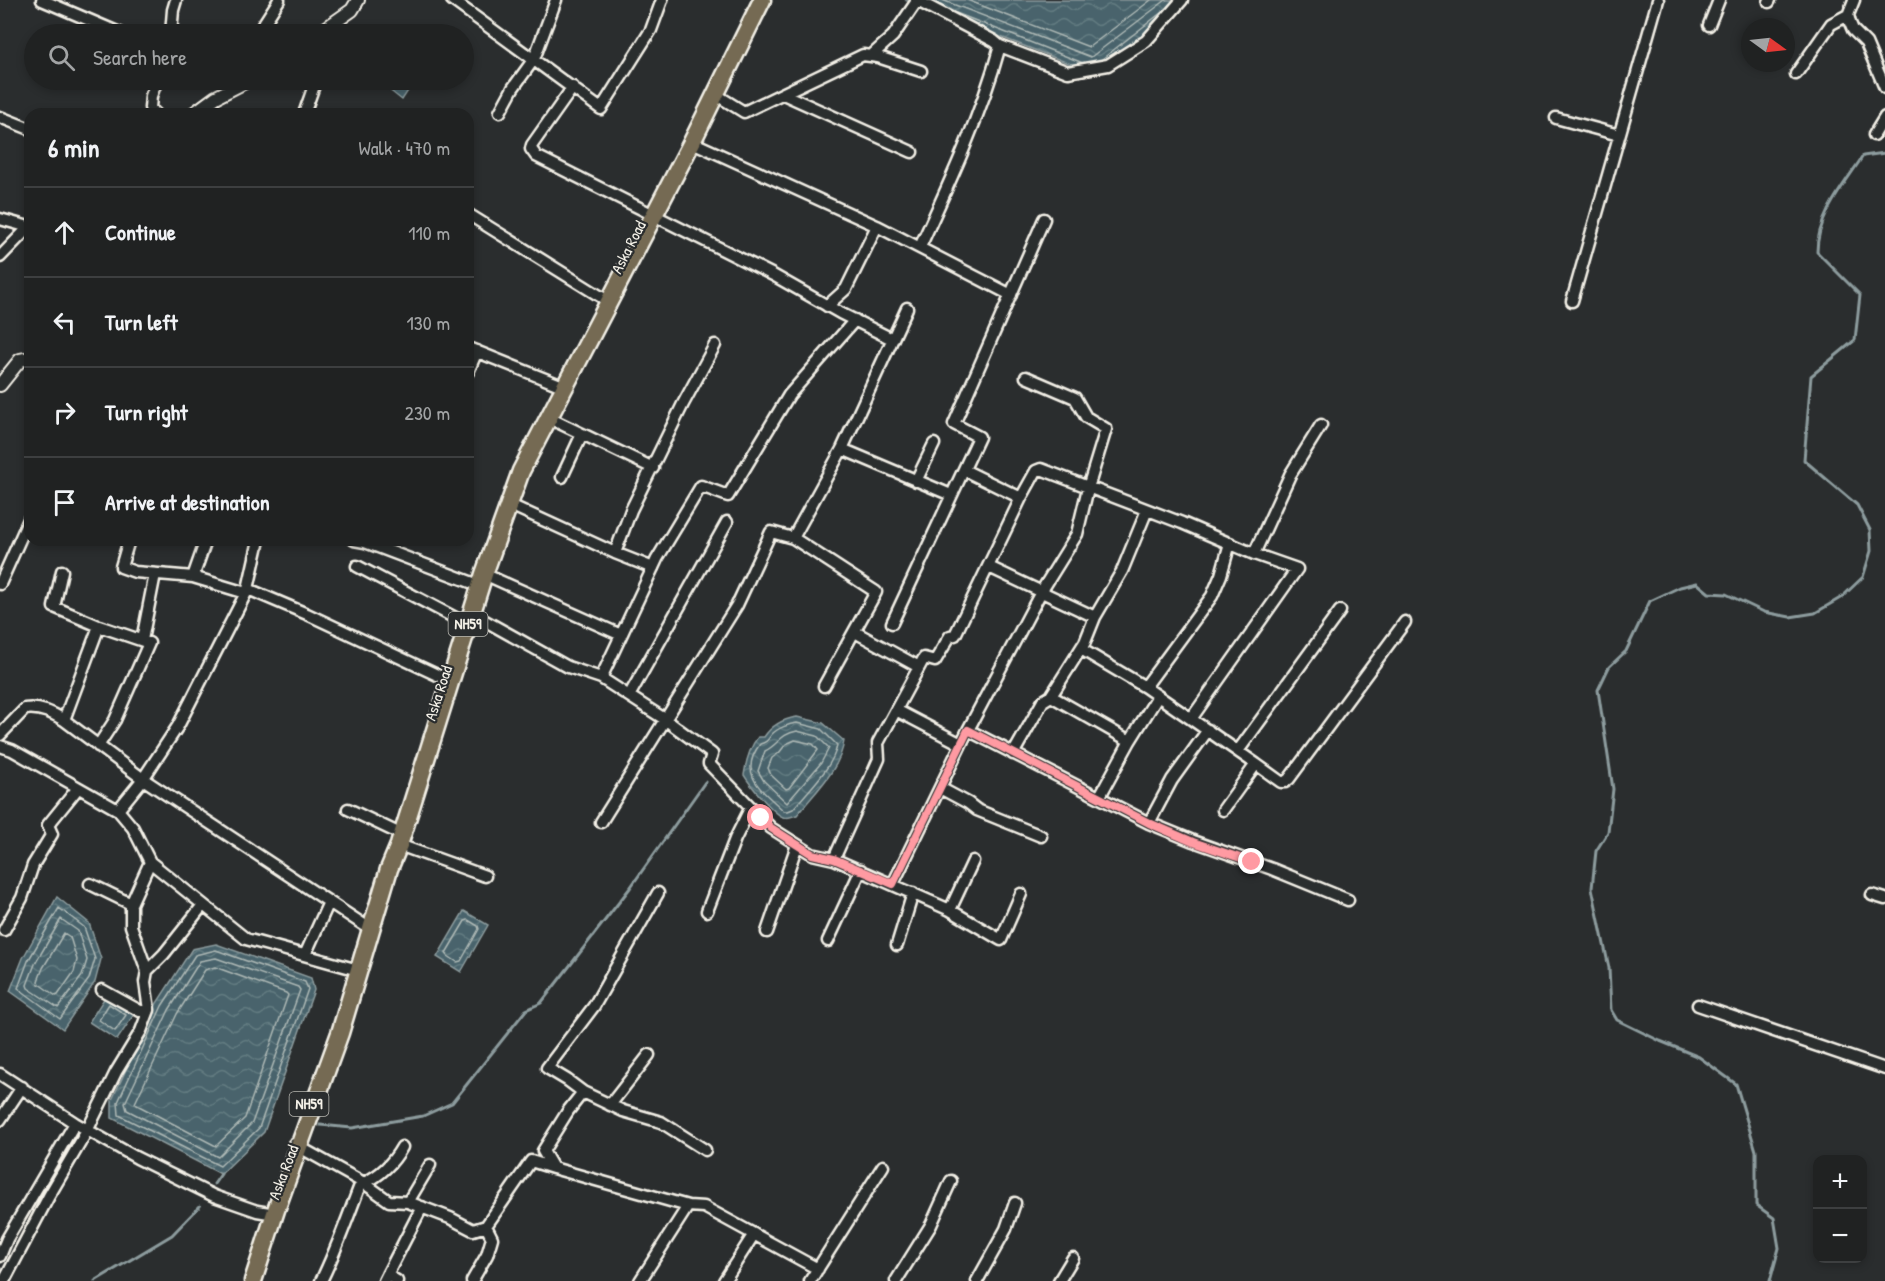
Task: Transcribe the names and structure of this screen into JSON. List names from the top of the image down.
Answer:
{
  "streets": {
    "highway": ["Aska Road", "NH59"]
  },
  "crossings": [
    ["Aska Road", "NH59"]
  ],
  "north": "right",
  "page": {
    "search": "Search here",
    "heading": ["6 min", "Walk · 470 m"],
    "list": [
      ["Continue", "110 m"],
      ["Turn left", "130 m"],
      ["Turn right", "230 m"],
      "Arrive at destination"
    ],
    "map_buttons": ["+", "−"]
  }
}
